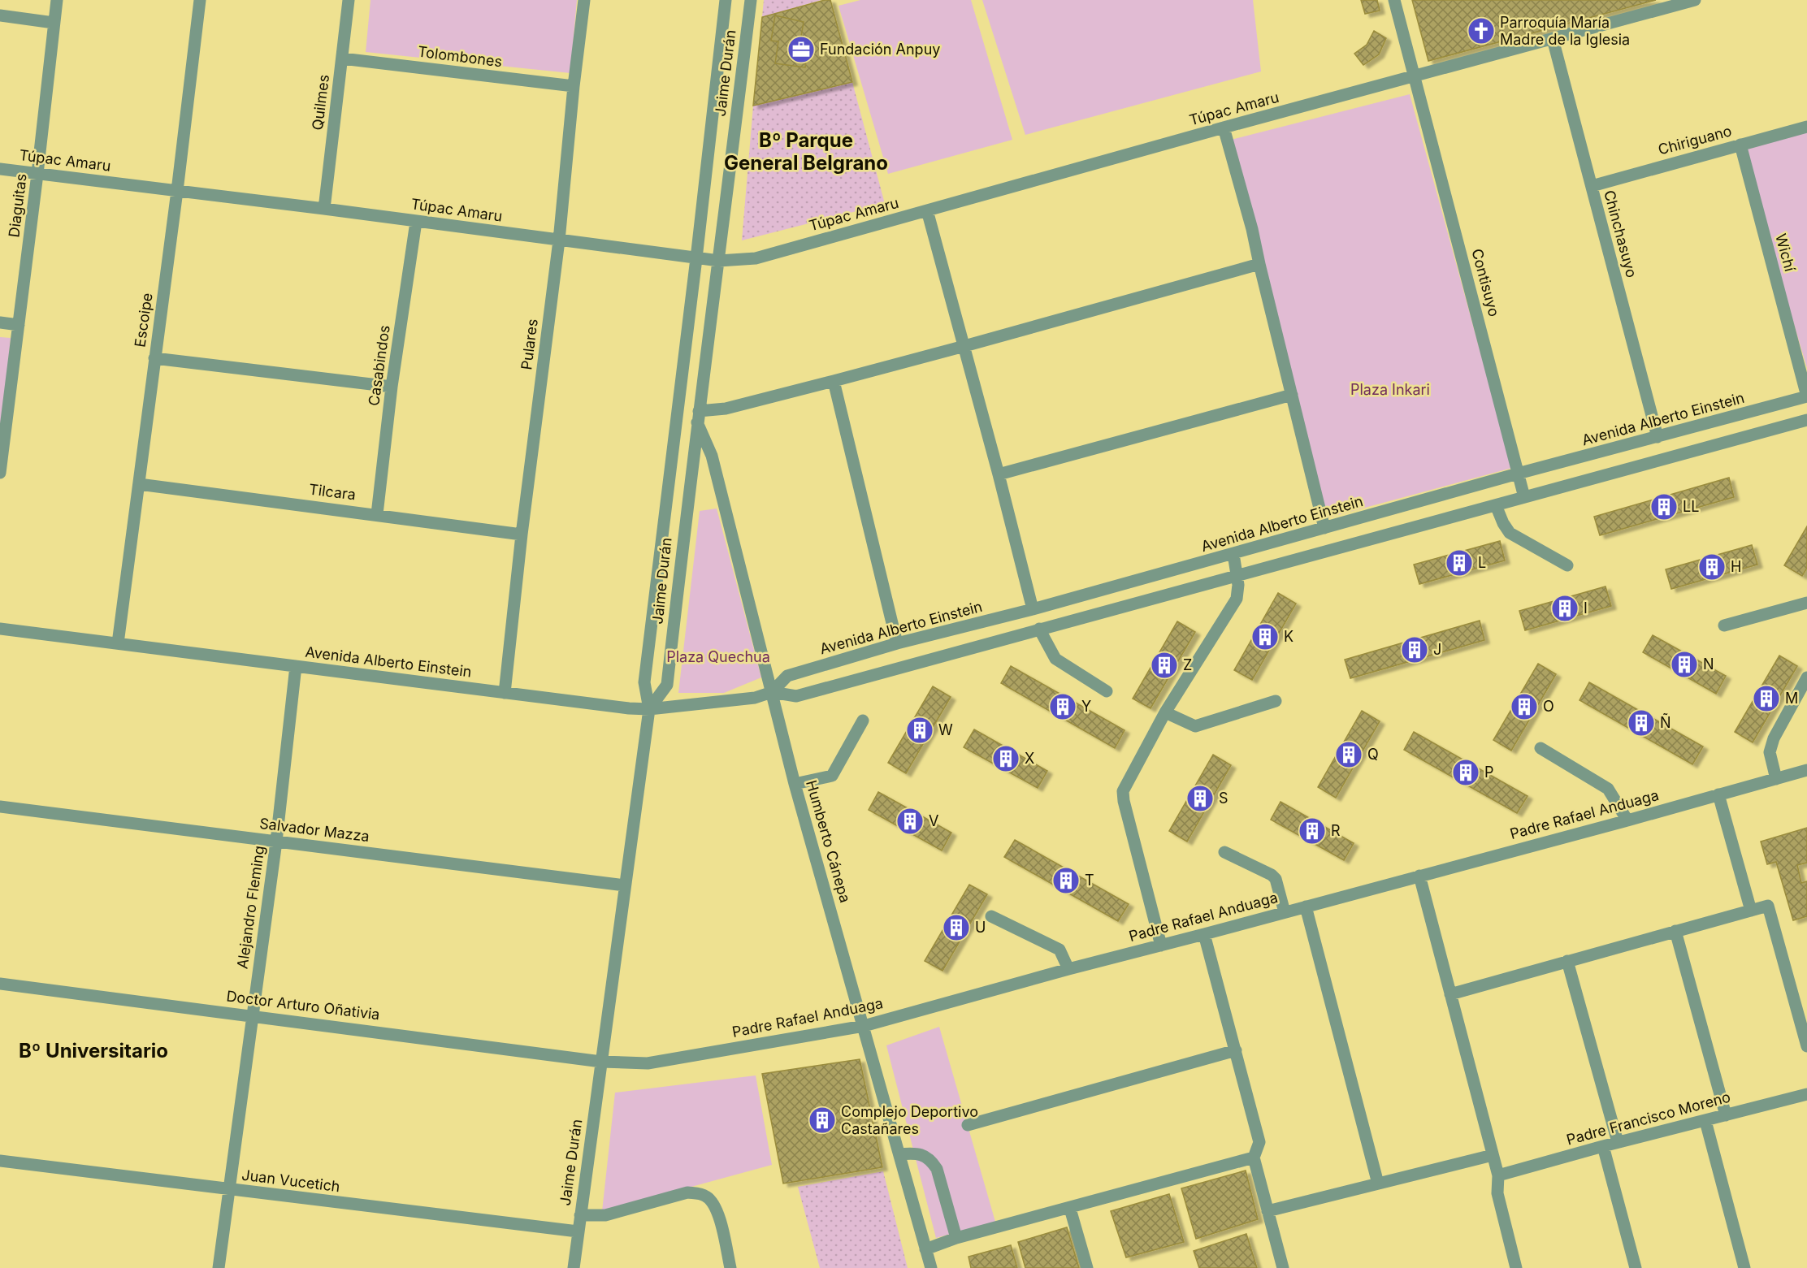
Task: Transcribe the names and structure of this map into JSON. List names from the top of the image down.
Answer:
{
  "streets": {
    "street": [
      "Tolombones",
      "Jaime Durán",
      "Quilmes",
      "Túpac Amaru",
      "Chiriguano",
      "Diaguitas",
      "Chinchasuyo",
      "Wichí",
      "Contisuyo",
      "Escoipe",
      "Pulares",
      "Casabindos",
      "Avenida Alberto Einstein",
      "Tilcara",
      "Padre Rafael Anduaga",
      "Salvador Mazza",
      "Humberto Cánepa",
      "Alejandro Fleming",
      "Doctor Arturo Oñativia",
      "Padre Francisco Moreno",
      "Juan Vucetich"
    ]
  },
  "crossings": [
    ["Tolombones", "Quilmes"],
    ["Tolombones", "Pulares"],
    ["Jaime Durán", "Túpac Amaru"],
    ["Jaime Durán", "Avenida Alberto Einstein"],
    ["Jaime Durán", "Padre Rafael Anduaga"],
    ["Jaime Durán", "Salvador Mazza"],
    ["Jaime Durán", "Humberto Cánepa"],
    ["Jaime Durán", "Doctor Arturo Oñativia"],
    ["Jaime Durán", "Juan Vucetich"],
    ["Quilmes", "Túpac Amaru"],
    ["Túpac Amaru", "Diaguitas"],
    ["Túpac Amaru", "Chinchasuyo"],
    ["Túpac Amaru", "Contisuyo"],
    ["Túpac Amaru", "Escoipe"],
    ["Túpac Amaru", "Pulares"],
    ["Túpac Amaru", "Casabindos"],
    ["Chiriguano", "Chinchasuyo"],
    ["Chiriguano", "Wichí"],
    ["Chinchasuyo", "Avenida Alberto Einstein"],
    ["Wichí", "Avenida Alberto Einstein"],
    ["Contisuyo", "Avenida Alberto Einstein"],
    ["Escoipe", "Avenida Alberto Einstein"],
    ["Escoipe", "Tilcara"],
    ["Pulares", "Avenida Alberto Einstein"],
    ["Pulares", "Tilcara"],
    ["Casabindos", "Tilcara"],
    ["Avenida Alberto Einstein", "Humberto Cánepa"],
    ["Avenida Alberto Einstein", "Alejandro Fleming"],
    ["Padre Rafael Anduaga", "Humberto Cánepa"],
    ["Padre Rafael Anduaga", "Doctor Arturo Oñativia"],
    ["Salvador Mazza", "Alejandro Fleming"],
    ["Alejandro Fleming", "Doctor Arturo Oñativia"],
    ["Alejandro Fleming", "Juan Vucetich"]
  ],
  "districts": ["Bº Parque General Belgrano", "Bº Universitario"],
  "parks": ["Plaza Inkari", "Plaza Quechua"],
  "places": {
    "church": ["Parroquía María Madre de la Iglesia"],
    "office": ["Fundación Anpuy"],
    "building": [
      "LL",
      "L",
      "H",
      "I",
      "K",
      "J",
      "N",
      "Z",
      "M",
      "Y",
      "O",
      "Ñ",
      "W",
      "Q",
      "X",
      "P",
      "S",
      "V",
      "R",
      "T",
      "U",
      "Complejo Deportivo Castañares"
    ]
  }
}
